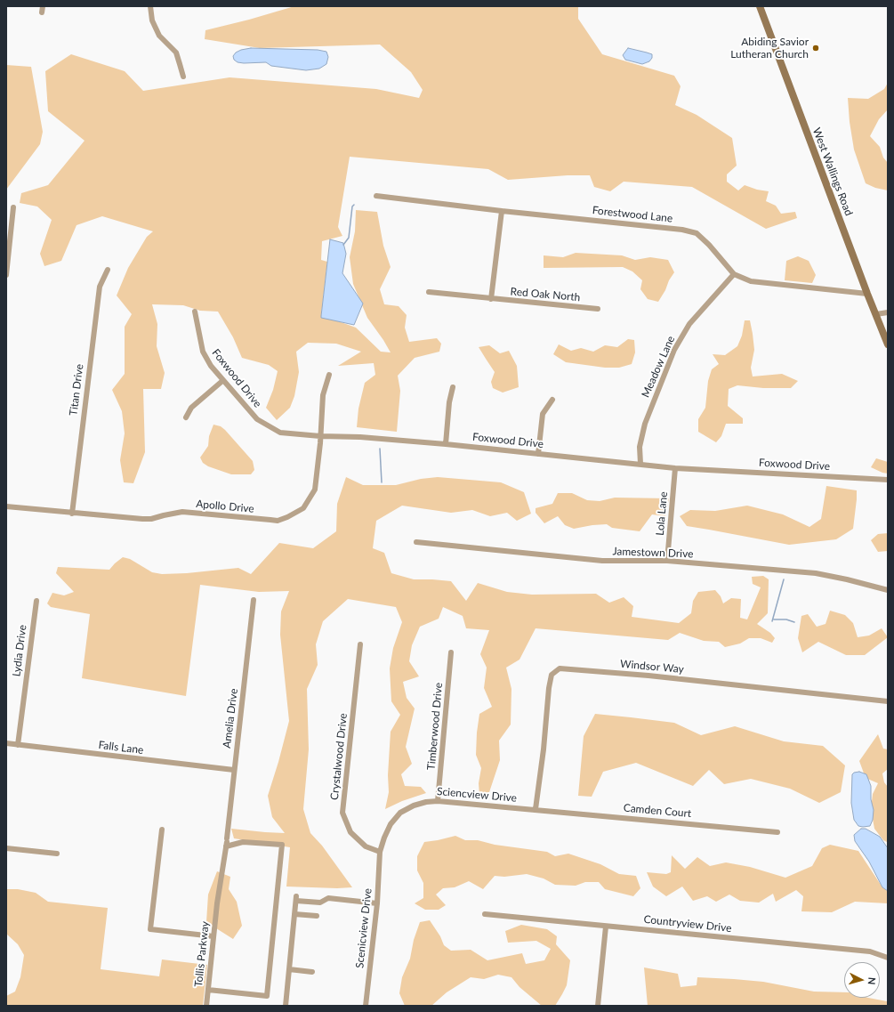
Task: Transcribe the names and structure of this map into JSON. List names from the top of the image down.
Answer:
{
  "streets": {
    "street": [
      "West Wallings Road",
      "Forestwood Lane",
      "Red Oak North",
      "Meadow Lane",
      "Foxwood Drive",
      "Titan Drive",
      "Apollo Drive",
      "Lola Lane",
      "Jamestown Drive",
      "Lydia Drive",
      "Windsor Way",
      "Amelia Drive",
      "Timberwood Drive",
      "Falls Lane",
      "Crystalwood Drive",
      "Sciencview Drive",
      "Camden Court",
      "Countryview Drive",
      "Scenicview Drive",
      "Tollis Parkway"
    ]
  },
  "crossings": [
    ["West Wallings Road", "Forestwood Lane"],
    ["Forestwood Lane", "Meadow Lane"],
    ["Meadow Lane", "Foxwood Drive"],
    ["Foxwood Drive", "Apollo Drive"],
    ["Foxwood Drive", "Lola Lane"],
    ["Titan Drive", "Apollo Drive"],
    ["Lola Lane", "Jamestown Drive"],
    ["Lydia Drive", "Falls Lane"],
    ["Windsor Way", "Sciencview Drive"],
    ["Windsor Way", "Camden Court"],
    ["Amelia Drive", "Falls Lane"],
    ["Amelia Drive", "Tollis Parkway"],
    ["Timberwood Drive", "Sciencview Drive"],
    ["Crystalwood Drive", "Sciencview Drive"],
    ["Crystalwood Drive", "Scenicview Drive"],
    ["Sciencview Drive", "Camden Court"],
    ["Sciencview Drive", "Scenicview Drive"]
  ],
  "places": ["Abiding Savior Lutheran Church"],
  "north": "right"
}
